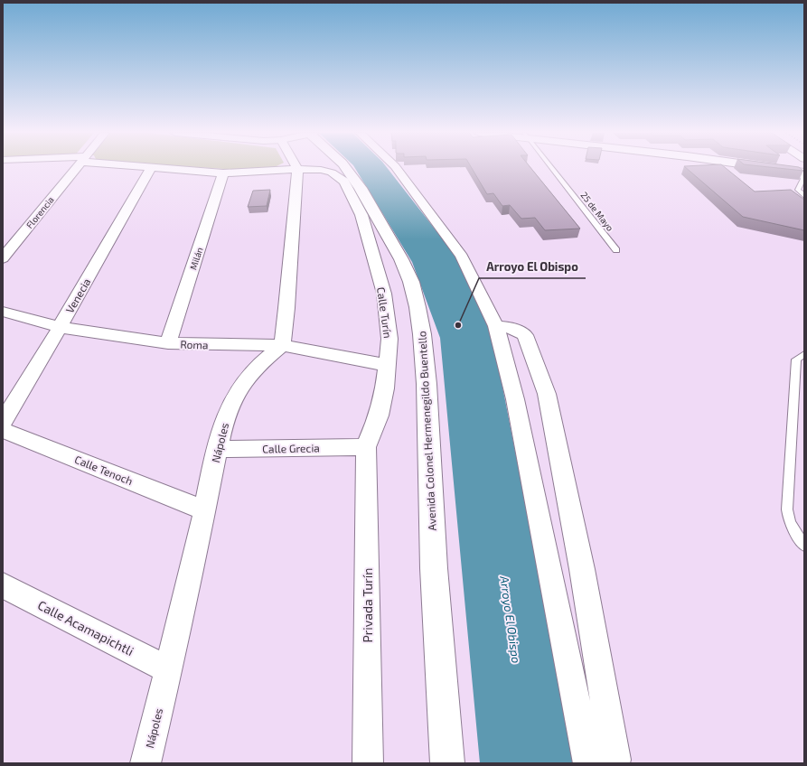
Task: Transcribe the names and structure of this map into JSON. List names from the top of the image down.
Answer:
{
  "streets": {
    "street": [
      "Florencia",
      "Milán",
      "Venecia",
      "Calle Turín",
      "Roma",
      "Avenida Colonel Hermenegildo Buentello",
      "Nápoles",
      "Calle Grecia",
      "Calle Tenoch",
      "Privada Turín",
      "Calle Acamapichtli"
    ],
    "lane": ["25 de Mayo"]
  },
  "crossings": [
    ["Milán", "Roma"],
    ["Venecia", "Roma"],
    ["Calle Turín", "Roma"],
    ["Calle Turín", "Calle Grecia"],
    ["Calle Turín", "Privada Turín"],
    ["Roma", "Nápoles"],
    ["Nápoles", "Calle Grecia"],
    ["Nápoles", "Calle Tenoch"],
    ["Nápoles", "Calle Acamapichtli"],
    ["Calle Grecia", "Privada Turín"]
  ],
  "water": ["Arroyo El Obispo"],
  "places": ["Arroyo El Obispo"]
}
